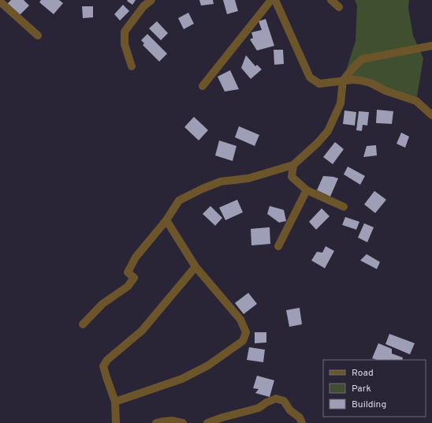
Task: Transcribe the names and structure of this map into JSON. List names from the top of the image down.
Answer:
{
  "legend": ["Road", "Park", "Building"]
}
